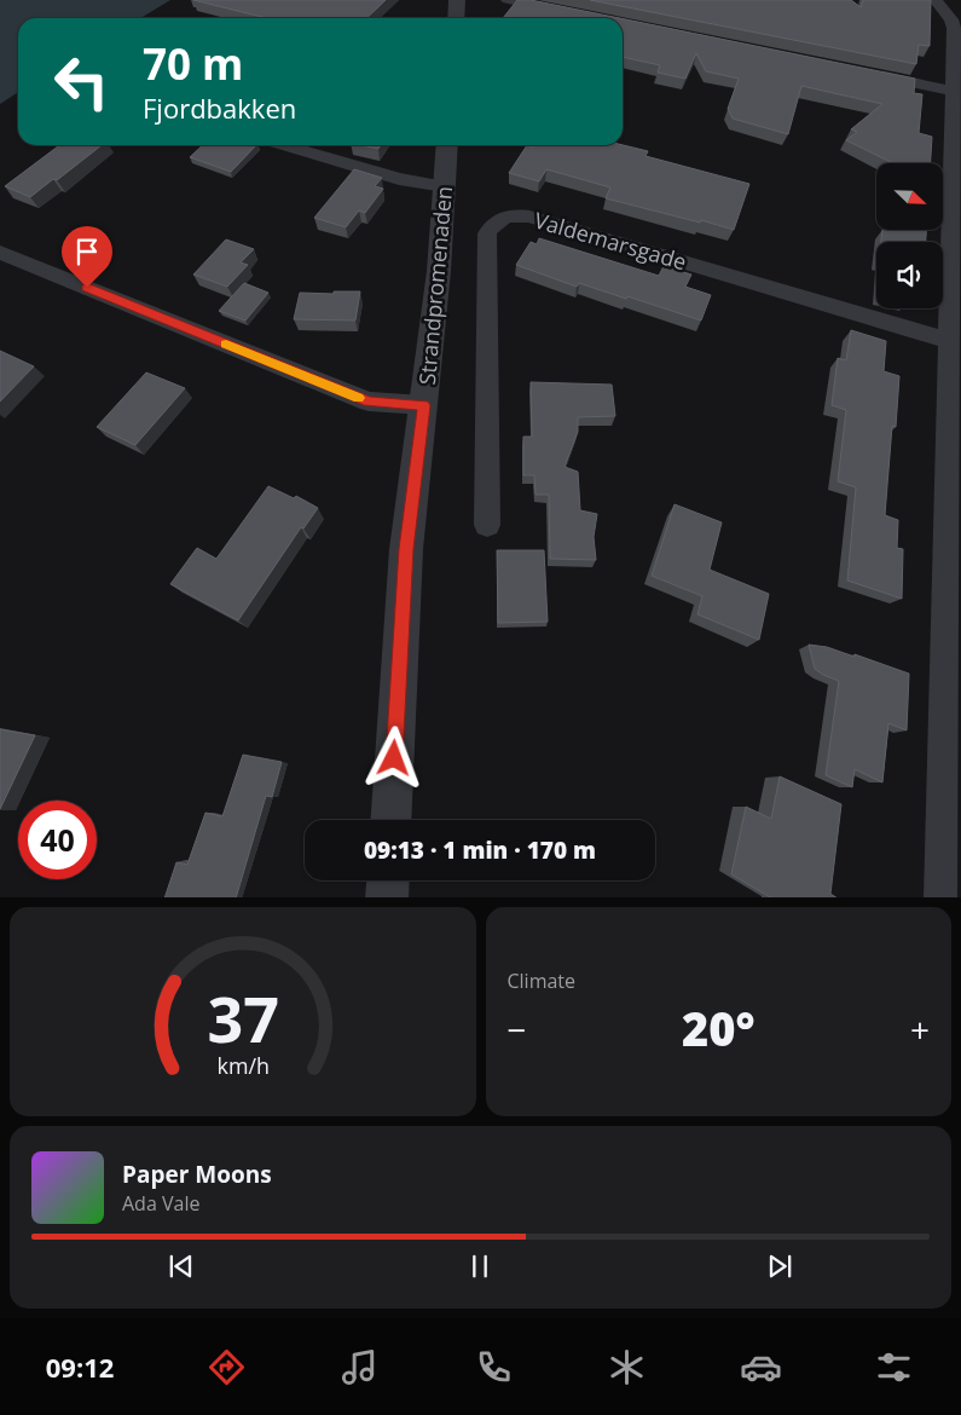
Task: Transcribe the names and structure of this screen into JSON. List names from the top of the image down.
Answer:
{
  "streets": {
    "street": ["Valdemarsgade", "Strandpromenaden"]
  },
  "north": "bottom right",
  "page": {
    "turn": ["70 m", "Fjordbakken"],
    "limit": "40",
    "trip": "09:13 · 1 min · 170 m",
    "tile": "Climate",
    "heat": ["−", "20°", "+"],
    "song": ["Paper Moons", "Ada Vale"],
    "tabs": "09:12",
    "gauge": ["37", "km/h"]
  }
}
